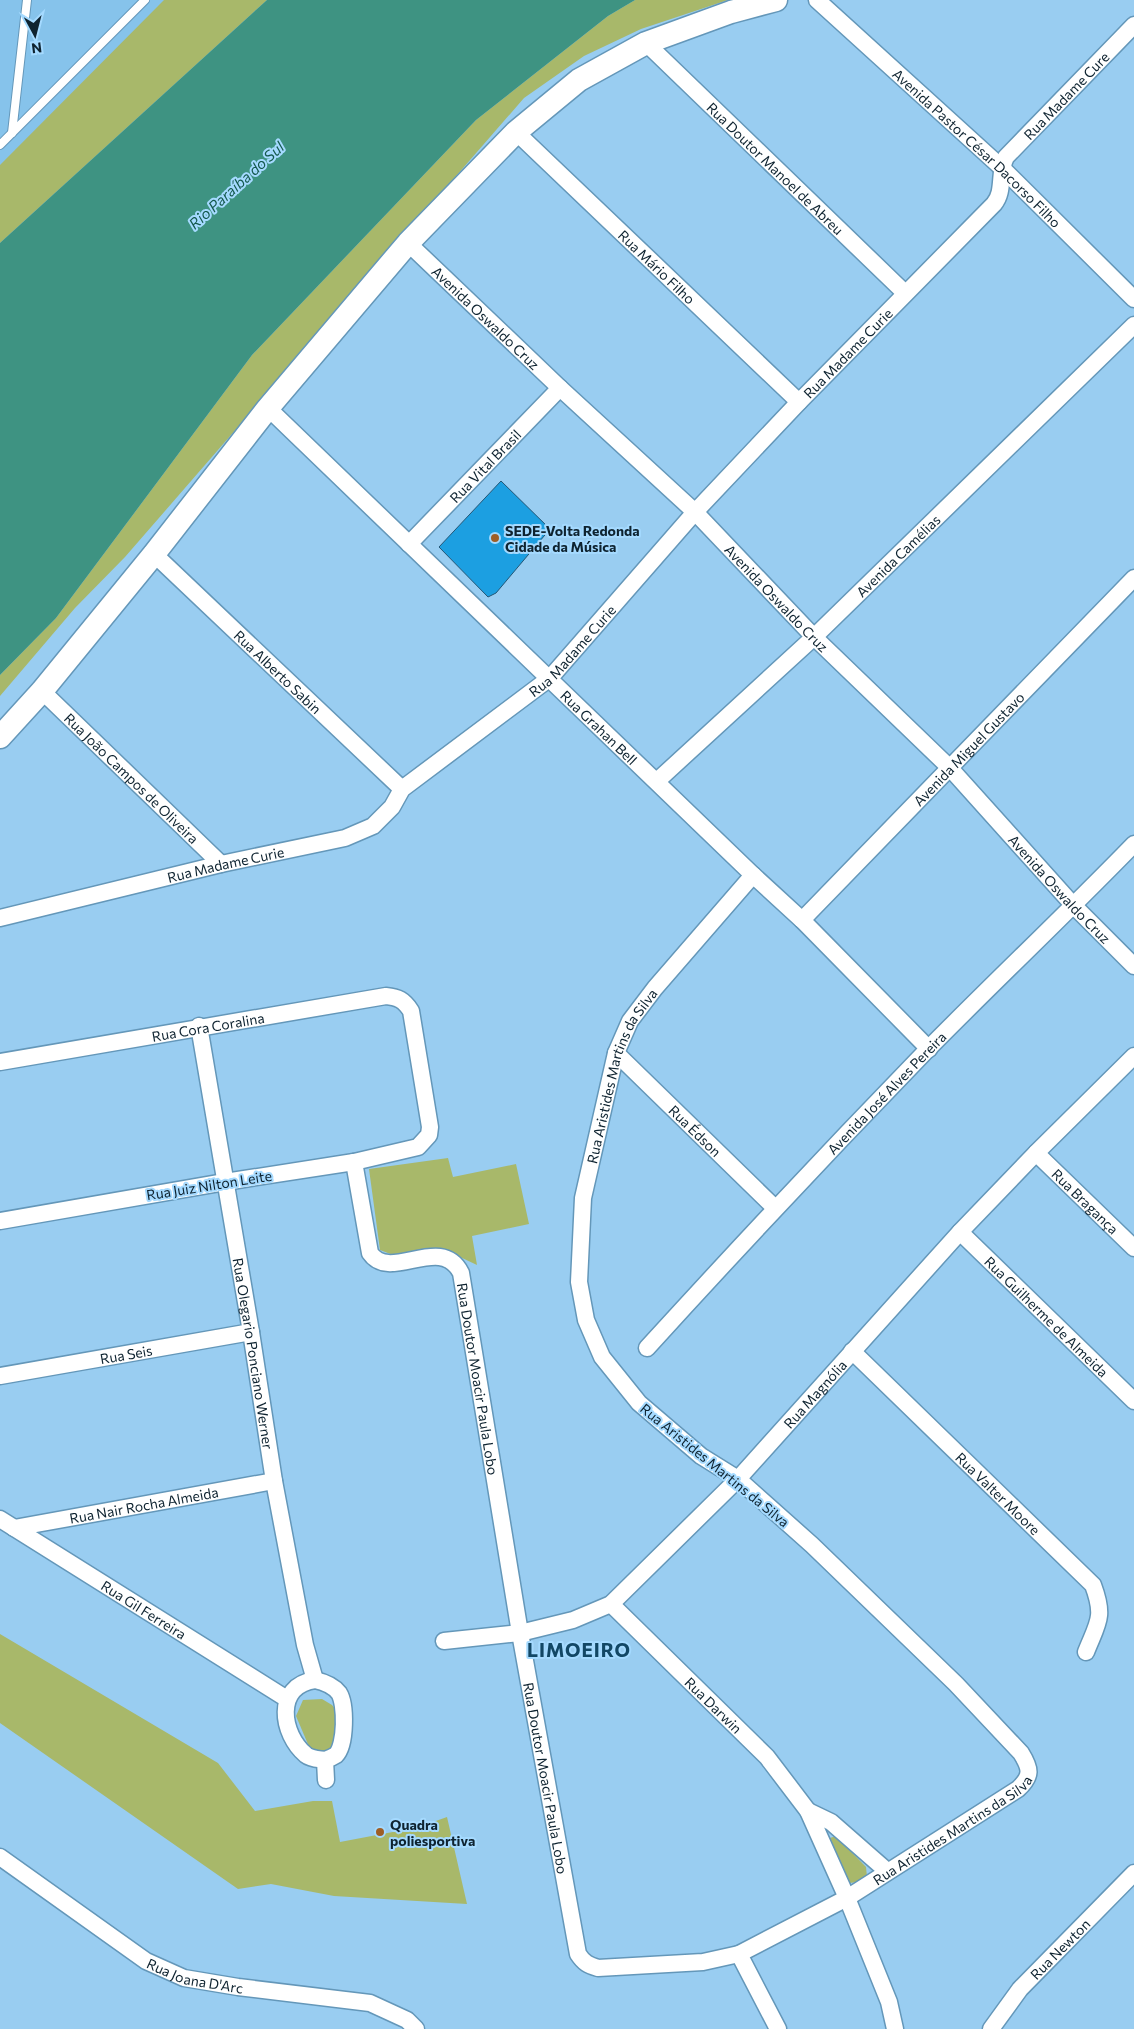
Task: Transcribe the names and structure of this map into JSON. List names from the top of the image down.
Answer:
{
  "streets": {
    "street": [
      "Rua Madame Cure",
      "Avenida Pastor César Dacorso Filho",
      "Rua Doutor Manoel de Abreu",
      "Rua Mário Filho",
      "Avenida Oswaldo Cruz",
      "Rua Madame Curie",
      "Rua Vital Brasil",
      "Avenida Camélias",
      "Rua Alberto Sabin",
      "Rua Grahan Bell",
      "Avenida Miguel Gustavo",
      "Rua João Campos de Oliveira",
      "Rua Cora Coralina",
      "Rua Aristides Martins da Silva",
      "Avenida José Alves Pereira",
      "Rua Édson",
      "Rua Juiz Nilton Leite",
      "Rua Bragança",
      "Rua Guilherme de Almeida",
      "Rua Seis",
      "Rua Olegario Ponciano Werner",
      "Rua Doutor Moacir Paula Lobo",
      "Rua Magnólia",
      "Rua Valter Moore",
      "Rua Nair Rocha Almeida",
      "Rua Gil Ferreira",
      "Rua Darwin",
      "Rua Newton",
      "Rua Joana D'Arc"
    ]
  },
  "crossings": [
    ["Rua Madame Cure", "Avenida Pastor César Dacorso Filho"],
    ["Rua Madame Cure", "Rua Madame Curie"],
    ["Avenida Pastor César Dacorso Filho", "Rua Madame Curie"],
    ["Rua Doutor Manoel de Abreu", "Rua Madame Curie"],
    ["Rua Mário Filho", "Rua Madame Curie"],
    ["Avenida Oswaldo Cruz", "Rua Madame Curie"],
    ["Avenida Oswaldo Cruz", "Rua Vital Brasil"],
    ["Avenida Oswaldo Cruz", "Avenida Camélias"],
    ["Avenida Oswaldo Cruz", "Avenida Miguel Gustavo"],
    ["Avenida Oswaldo Cruz", "Avenida José Alves Pereira"],
    ["Rua Madame Curie", "Rua Alberto Sabin"],
    ["Rua Madame Curie", "Rua Grahan Bell"],
    ["Rua Madame Curie", "Rua João Campos de Oliveira"],
    ["Rua Vital Brasil", "Rua Grahan Bell"],
    ["Avenida Camélias", "Rua Grahan Bell"],
    ["Rua Grahan Bell", "Avenida Miguel Gustavo"],
    ["Rua Grahan Bell", "Rua Aristides Martins da Silva"],
    ["Rua Grahan Bell", "Avenida José Alves Pereira"],
    ["Rua Cora Coralina", "Rua Juiz Nilton Leite"],
    ["Rua Cora Coralina", "Rua Olegario Ponciano Werner"],
    ["Rua Aristides Martins da Silva", "Rua Édson"],
    ["Rua Aristides Martins da Silva", "Rua Doutor Moacir Paula Lobo"],
    ["Rua Aristides Martins da Silva", "Rua Magnólia"],
    ["Rua Aristides Martins da Silva", "Rua Darwin"],
    ["Avenida José Alves Pereira", "Rua Édson"],
    ["Rua Juiz Nilton Leite", "Rua Olegario Ponciano Werner"],
    ["Rua Juiz Nilton Leite", "Rua Doutor Moacir Paula Lobo"],
    ["Rua Bragança", "Rua Magnólia"],
    ["Rua Guilherme de Almeida", "Rua Magnólia"],
    ["Rua Seis", "Rua Olegario Ponciano Werner"],
    ["Rua Olegario Ponciano Werner", "Rua Nair Rocha Almeida"],
    ["Rua Olegario Ponciano Werner", "Rua Gil Ferreira"],
    ["Rua Doutor Moacir Paula Lobo", "Rua Magnólia"],
    ["Rua Doutor Moacir Paula Lobo", "Rua Darwin"],
    ["Rua Magnólia", "Rua Valter Moore"],
    ["Rua Magnólia", "Rua Darwin"],
    ["Rua Nair Rocha Almeida", "Rua Gil Ferreira"]
  ],
  "districts": ["LIMOEIRO"],
  "water": ["Rio Paraíba do Sul"],
  "places": ["SEDE-Volta Redonda Cidade da Música", "Quadra poliesportiva"],
  "north": "bottom"
}
